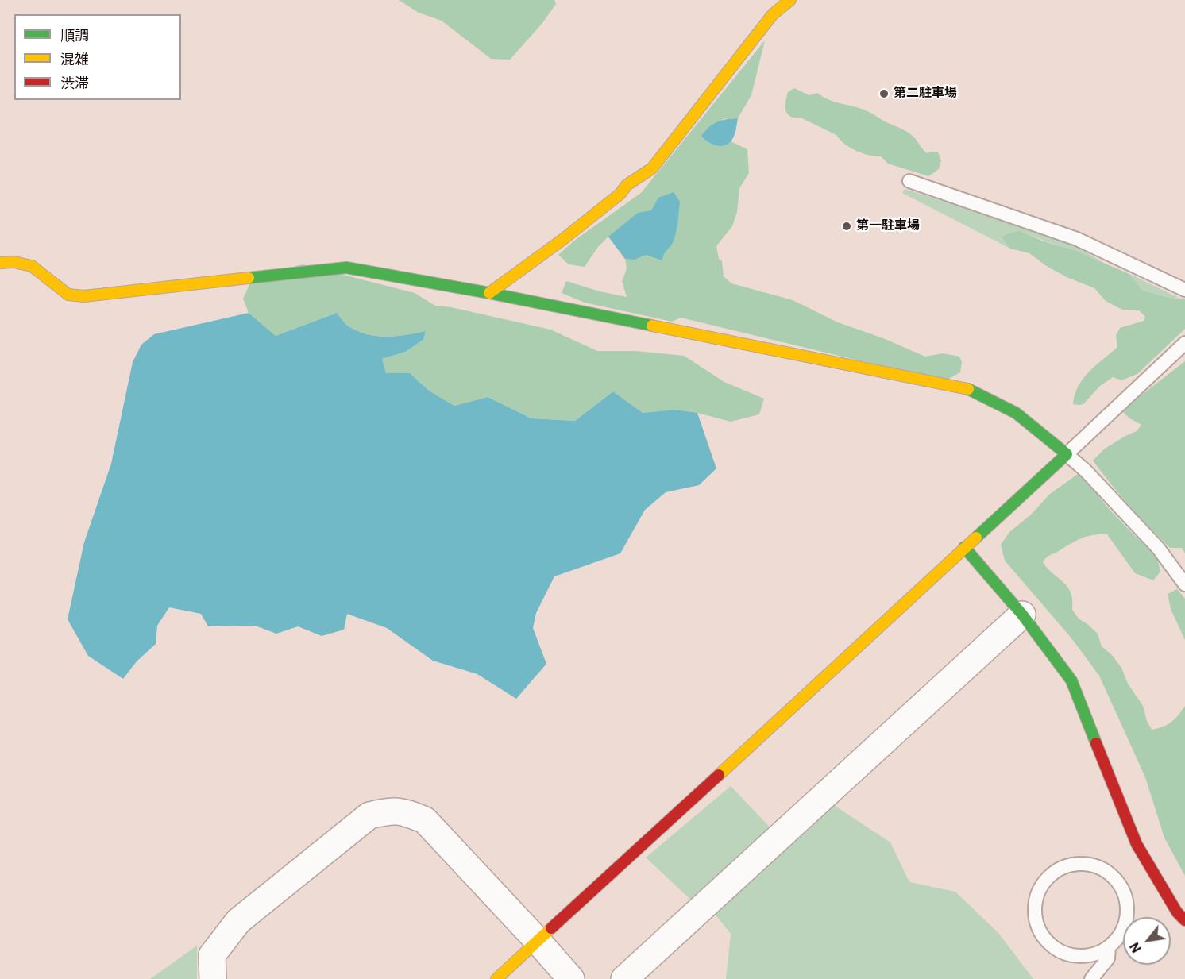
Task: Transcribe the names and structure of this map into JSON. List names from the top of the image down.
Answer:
{
  "places": ["第二駐車場", "第一駐車場"],
  "legend": ["順調", "混雑", "渋滞"],
  "north": "bottom left"
}
